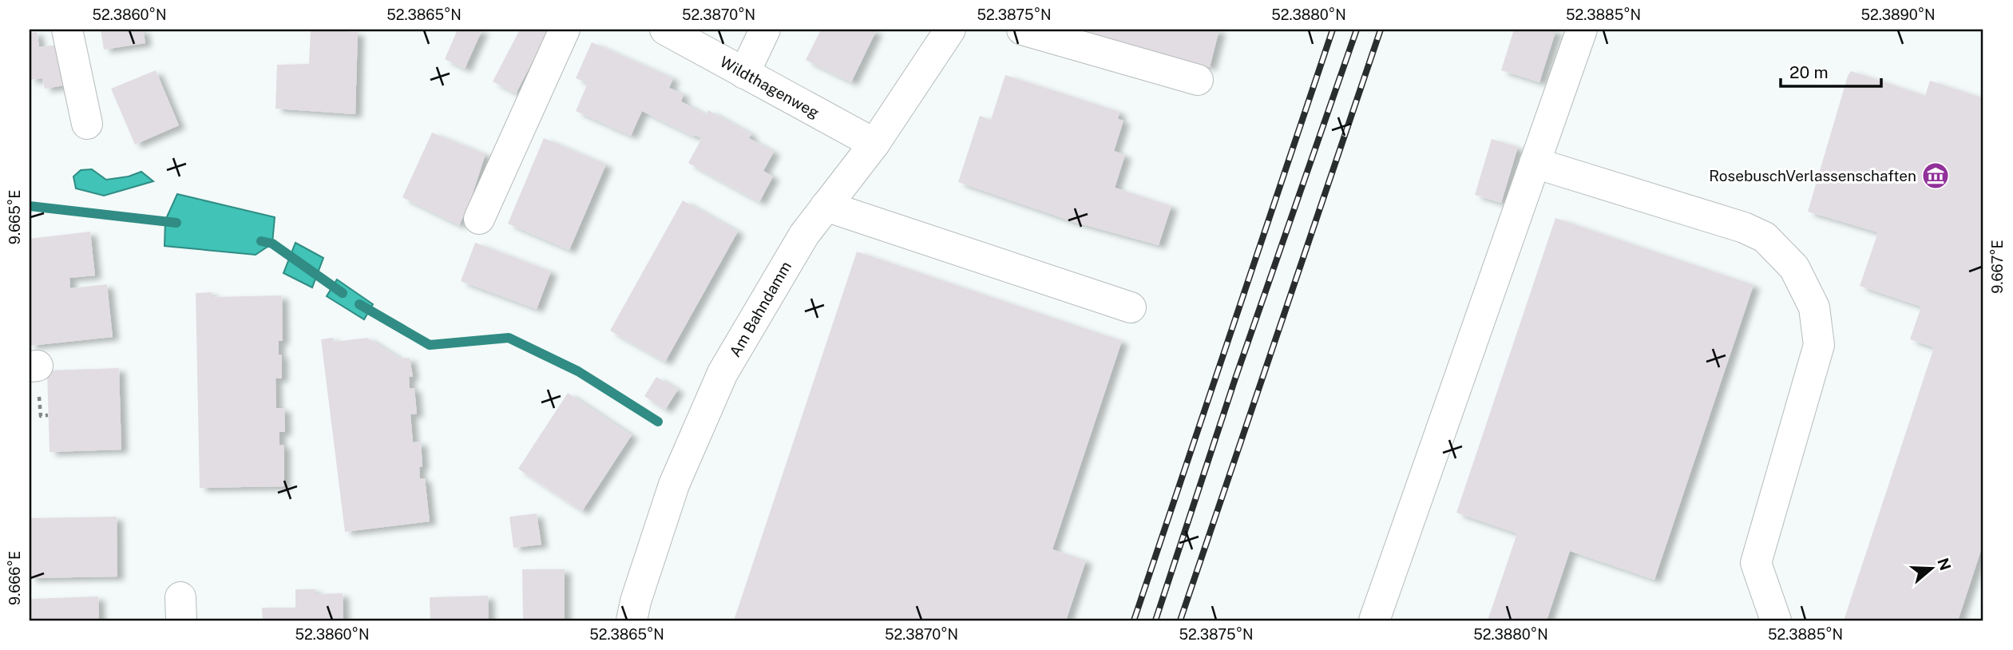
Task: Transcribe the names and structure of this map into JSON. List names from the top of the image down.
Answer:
{
  "streets": {
    "street": ["Wildthagenweg", "Am Bahndamm"]
  },
  "crossings": [
    ["Wildthagenweg", "Am Bahndamm"]
  ],
  "places": {
    "museum": ["RosebuschVerlassenschaften"]
  },
  "scale_bar": "20 m",
  "north": "right",
  "coordinates": [
    "52.3860°N",
    "52.3865°N",
    "52.3870°N",
    "52.3875°N",
    "52.3880°N",
    "52.3885°N",
    "52.3890°N",
    "9.665°E",
    "9.667°E",
    "9.666°E"
  ]
}
